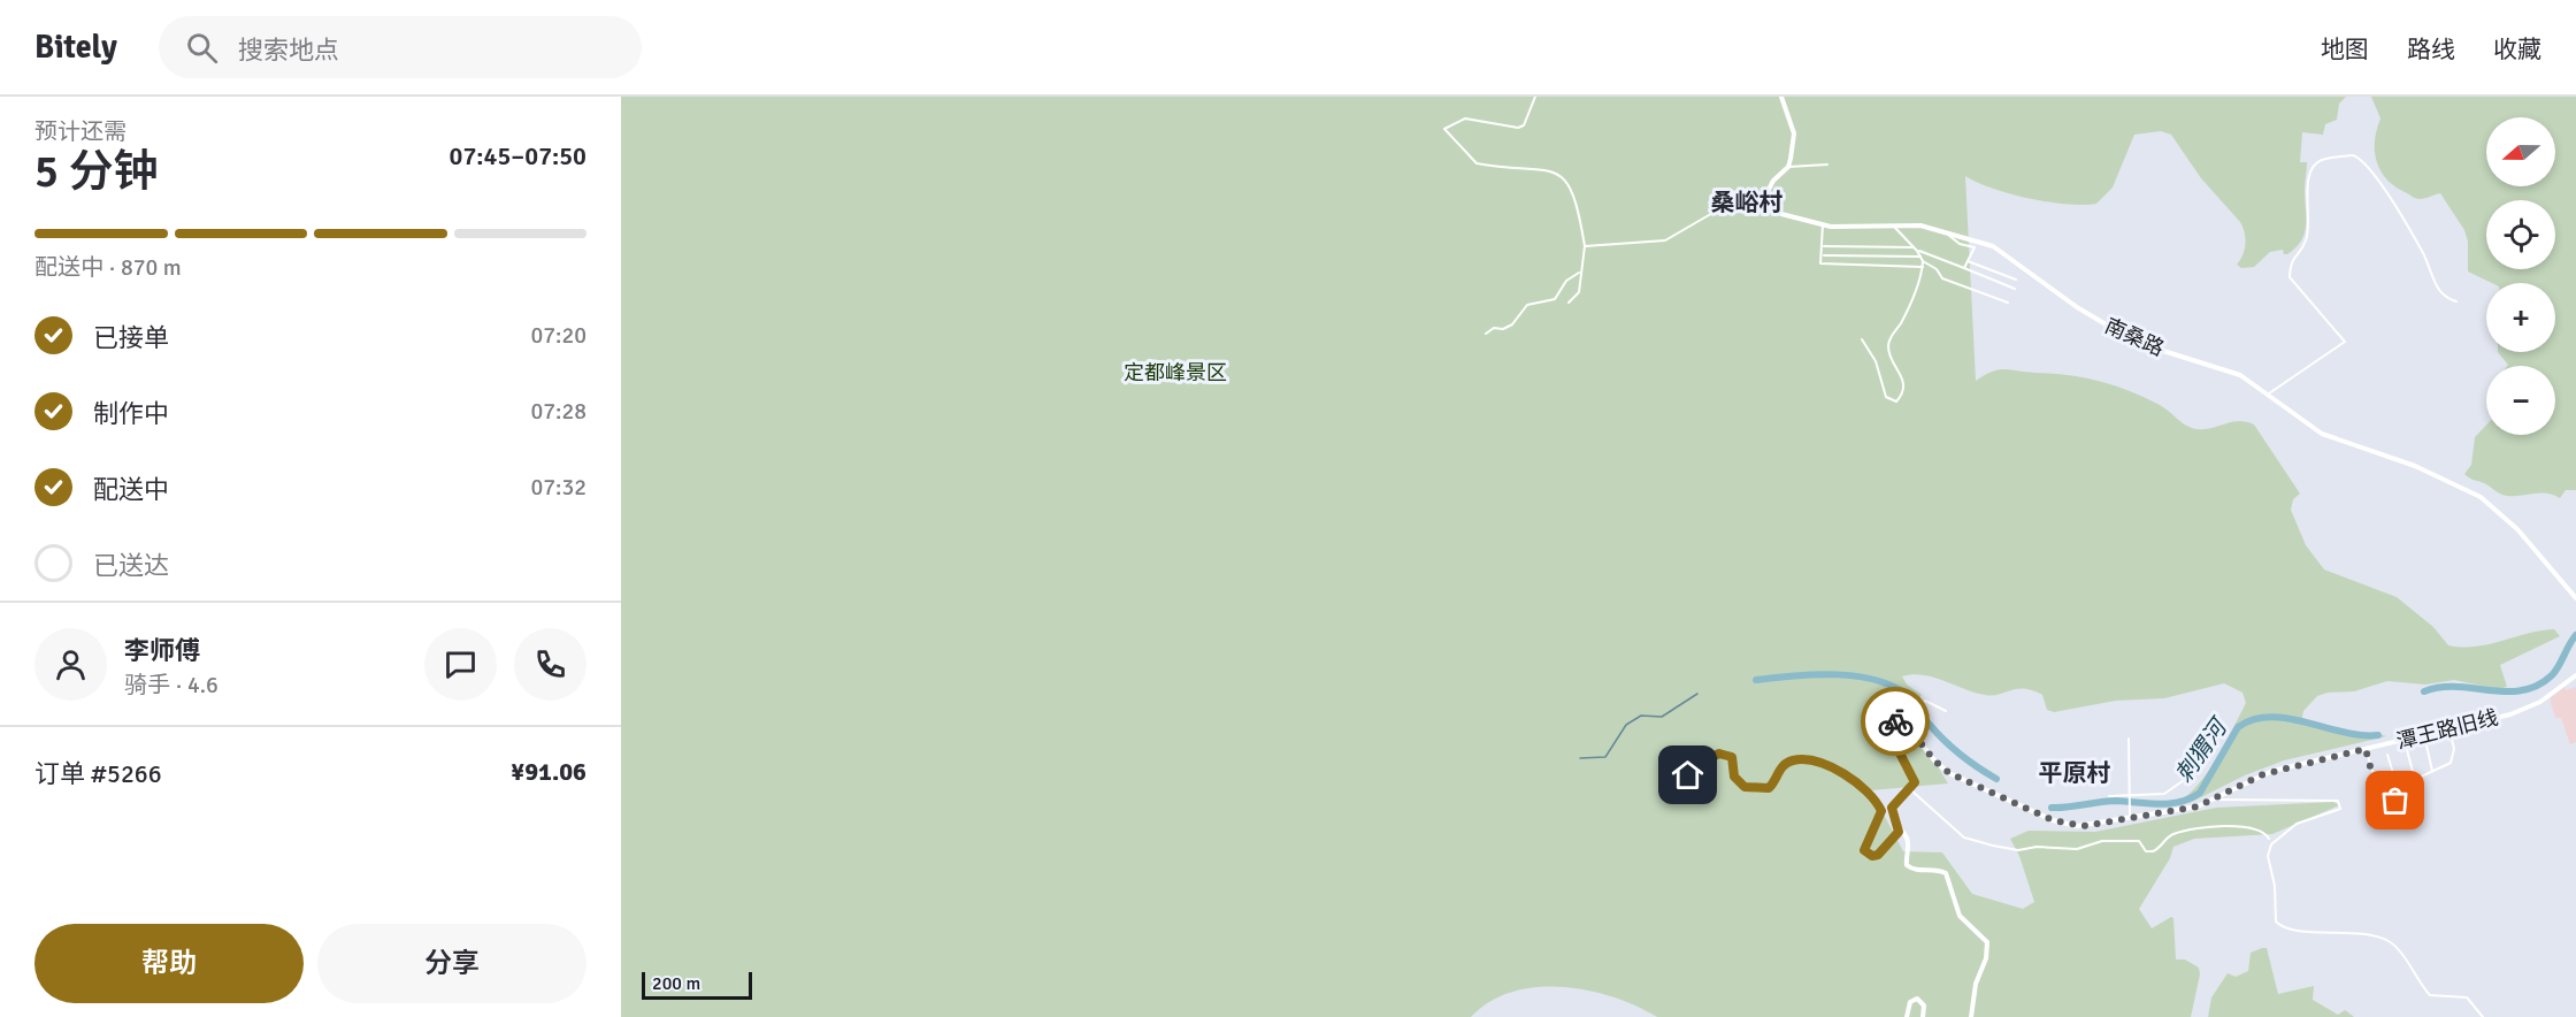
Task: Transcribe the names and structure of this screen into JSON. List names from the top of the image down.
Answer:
{
  "streets": {
    "main road": ["南桑路", "潭王路旧线"]
  },
  "districts": ["桑峪村", "平原村"],
  "water": ["刺猬河"],
  "parks": ["定都峰景区"],
  "scale_bar": "200 m",
  "north": "left",
  "page": {
    "header": "Bitely",
    "search": "搜索地点",
    "nav": ["地图", "路线", "收藏"],
    "heading": ["5 分钟", "预计还需", "07:45–07:50"],
    "panel": [
      "李师傅",
      "骑手 · 4.6",
      "订单 #5266",
      "¥91.06"
    ],
    "map_buttons": ["+", "−"],
    "bar": "配送中 · 870 m",
    "list": [
      ["已接单", "07:20"],
      ["制作中", "07:28"],
      ["配送中", "07:32"],
      "已送达"
    ],
    "buttons": ["帮助", "分享"],
    "scale": "200 m"
  }
}
